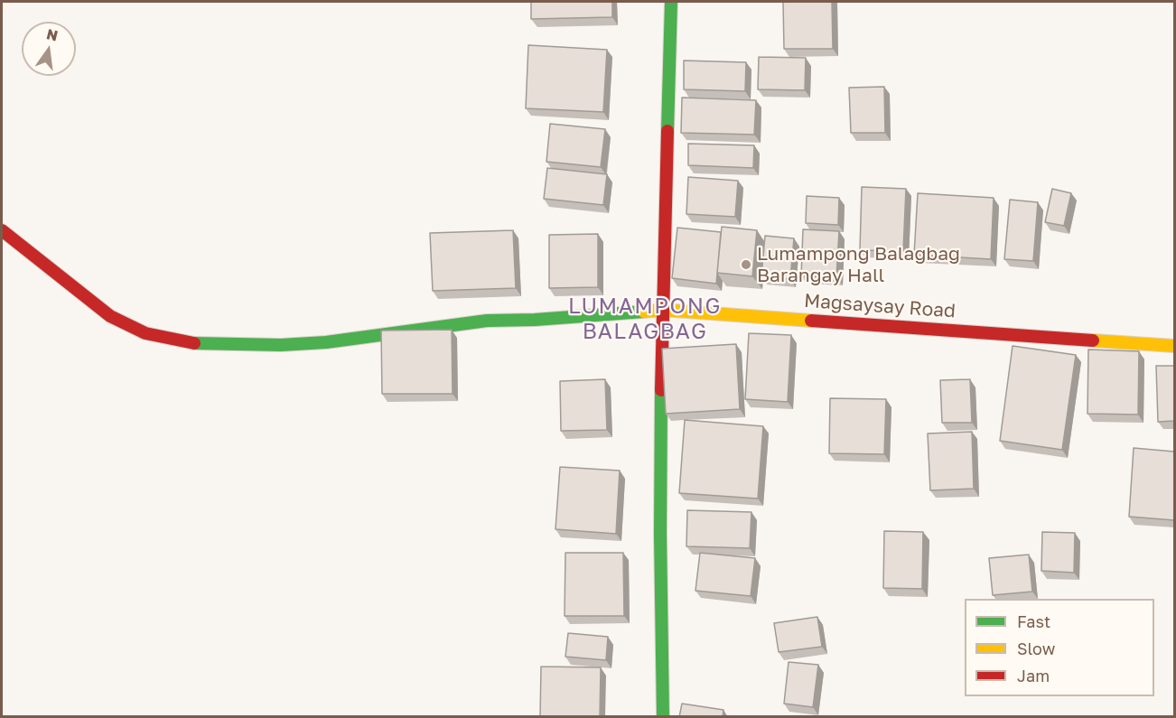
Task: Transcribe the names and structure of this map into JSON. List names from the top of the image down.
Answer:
{
  "streets": {
    "street": ["Magsaysay Road"]
  },
  "districts": ["LUMAMPONG BALAGBAG"],
  "places": ["Lumampong Balagbag Barangay Hall"],
  "legend": ["Fast", "Slow", "Jam"],
  "north": "top"
}
